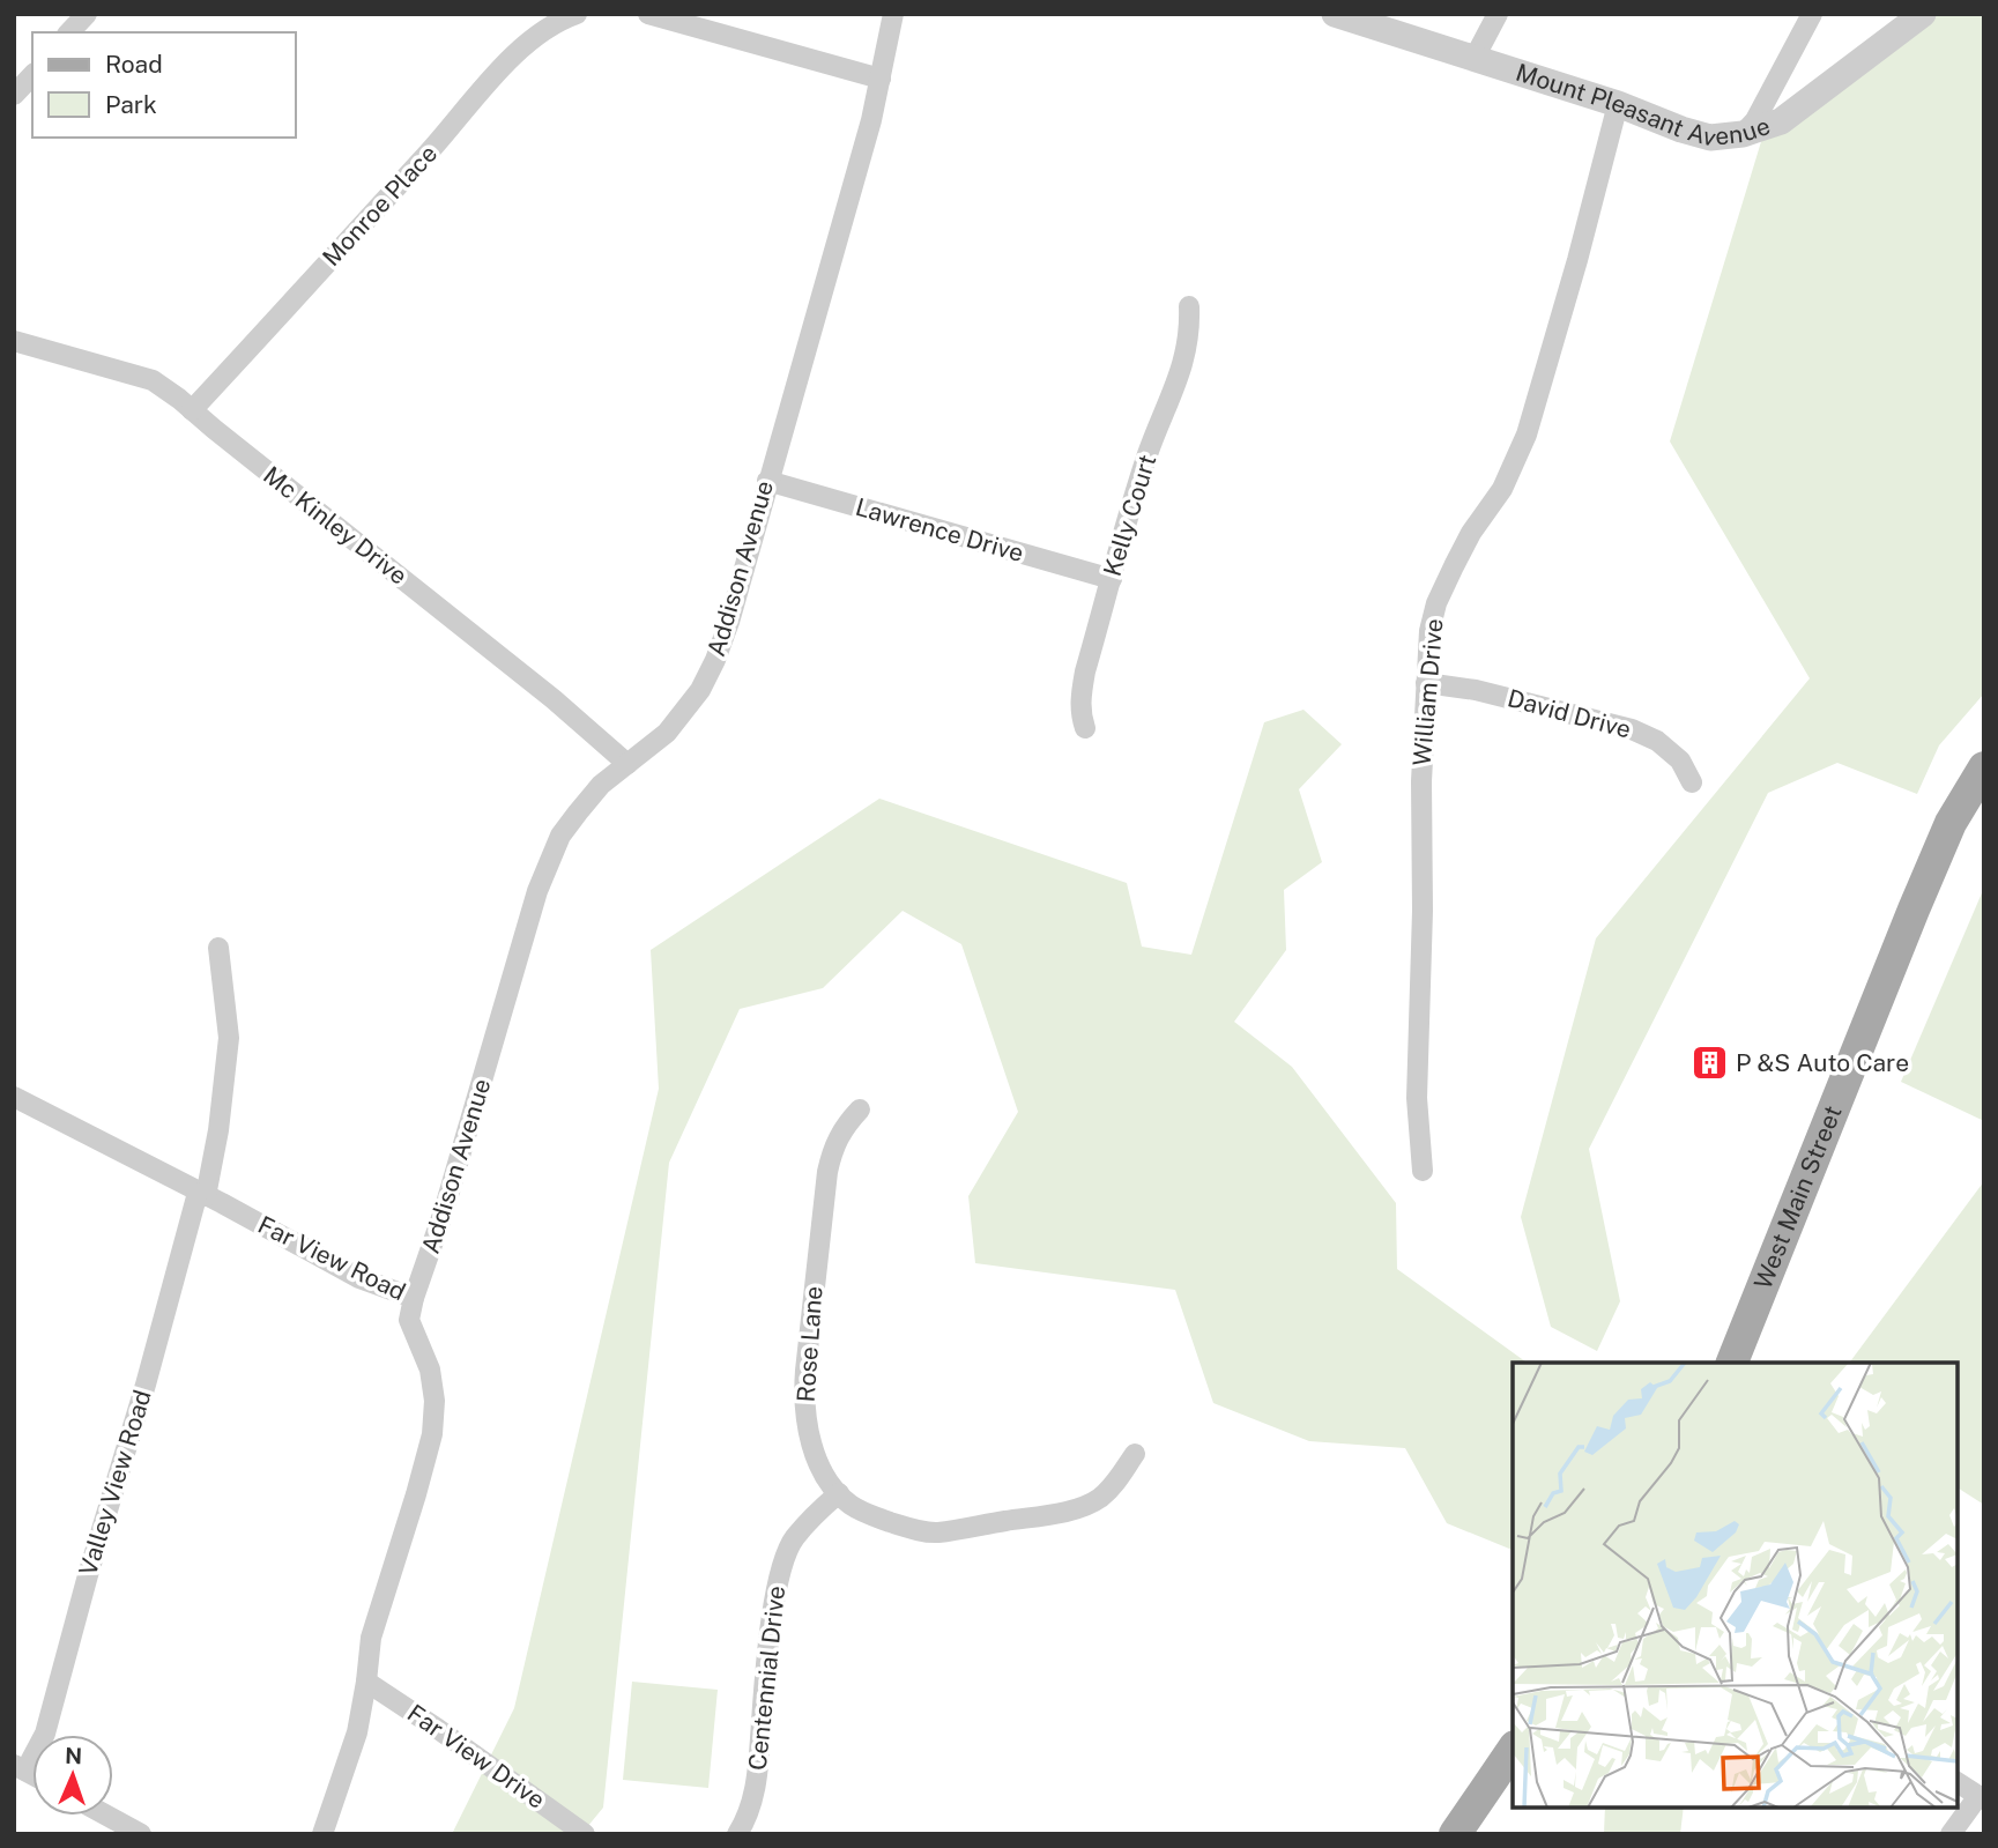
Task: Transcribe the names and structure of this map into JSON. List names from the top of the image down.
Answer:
{
  "streets": {
    "main road": ["West Main Street"],
    "street": [
      "Mount Pleasant Avenue",
      "Monroe Place",
      "Kelly Court",
      "Mc Kinley Drive",
      "Lawrence Drive",
      "Addison Avenue",
      "William Drive",
      "David Drive",
      "Far View Road",
      "Rose Lane",
      "Valley View Road",
      "Centennial Drive",
      "Far View Drive"
    ]
  },
  "crossings": [
    ["Mount Pleasant Avenue", "William Drive"],
    ["Monroe Place", "Mc Kinley Drive"],
    ["Kelly Court", "Lawrence Drive"],
    ["Mc Kinley Drive", "Addison Avenue"],
    ["Lawrence Drive", "Addison Avenue"],
    ["Addison Avenue", "Far View Road"],
    ["William Drive", "David Drive"],
    ["Far View Road", "Valley View Road"],
    ["Far View Road", "Far View Drive"],
    ["Rose Lane", "Centennial Drive"]
  ],
  "places": {
    "building": ["P &S Auto Care"]
  },
  "legend": ["Road", "Park"],
  "north": "top"
}
